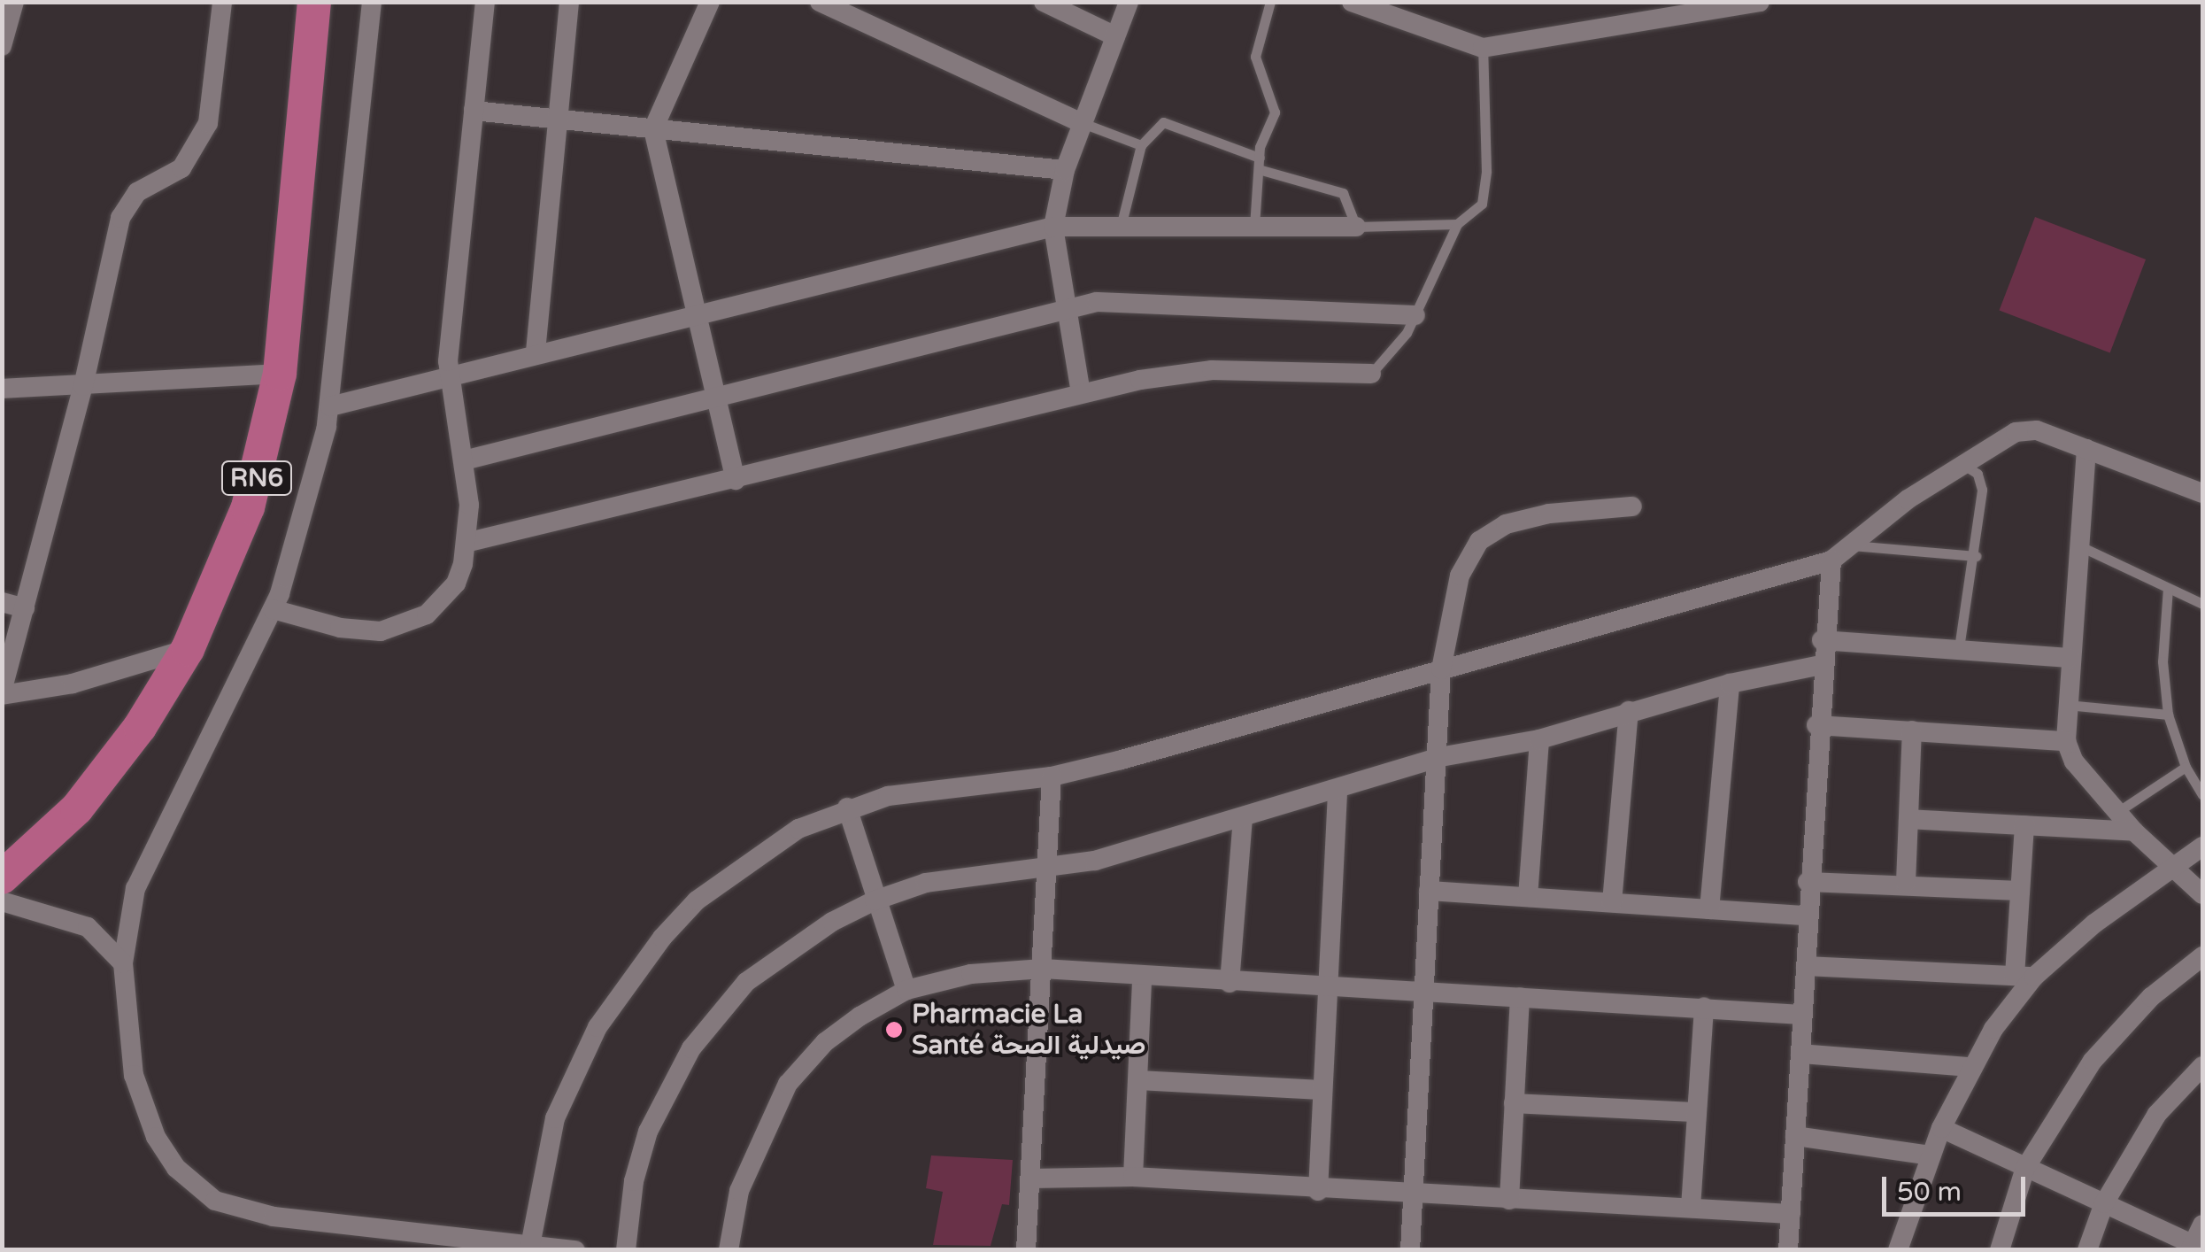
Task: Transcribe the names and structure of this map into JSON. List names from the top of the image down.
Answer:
{
  "streets": {
    "main road": ["RN6"]
  },
  "places": ["Pharmacie La Santé صيدلية الصحة"],
  "scale_bar": "50 m"
}
